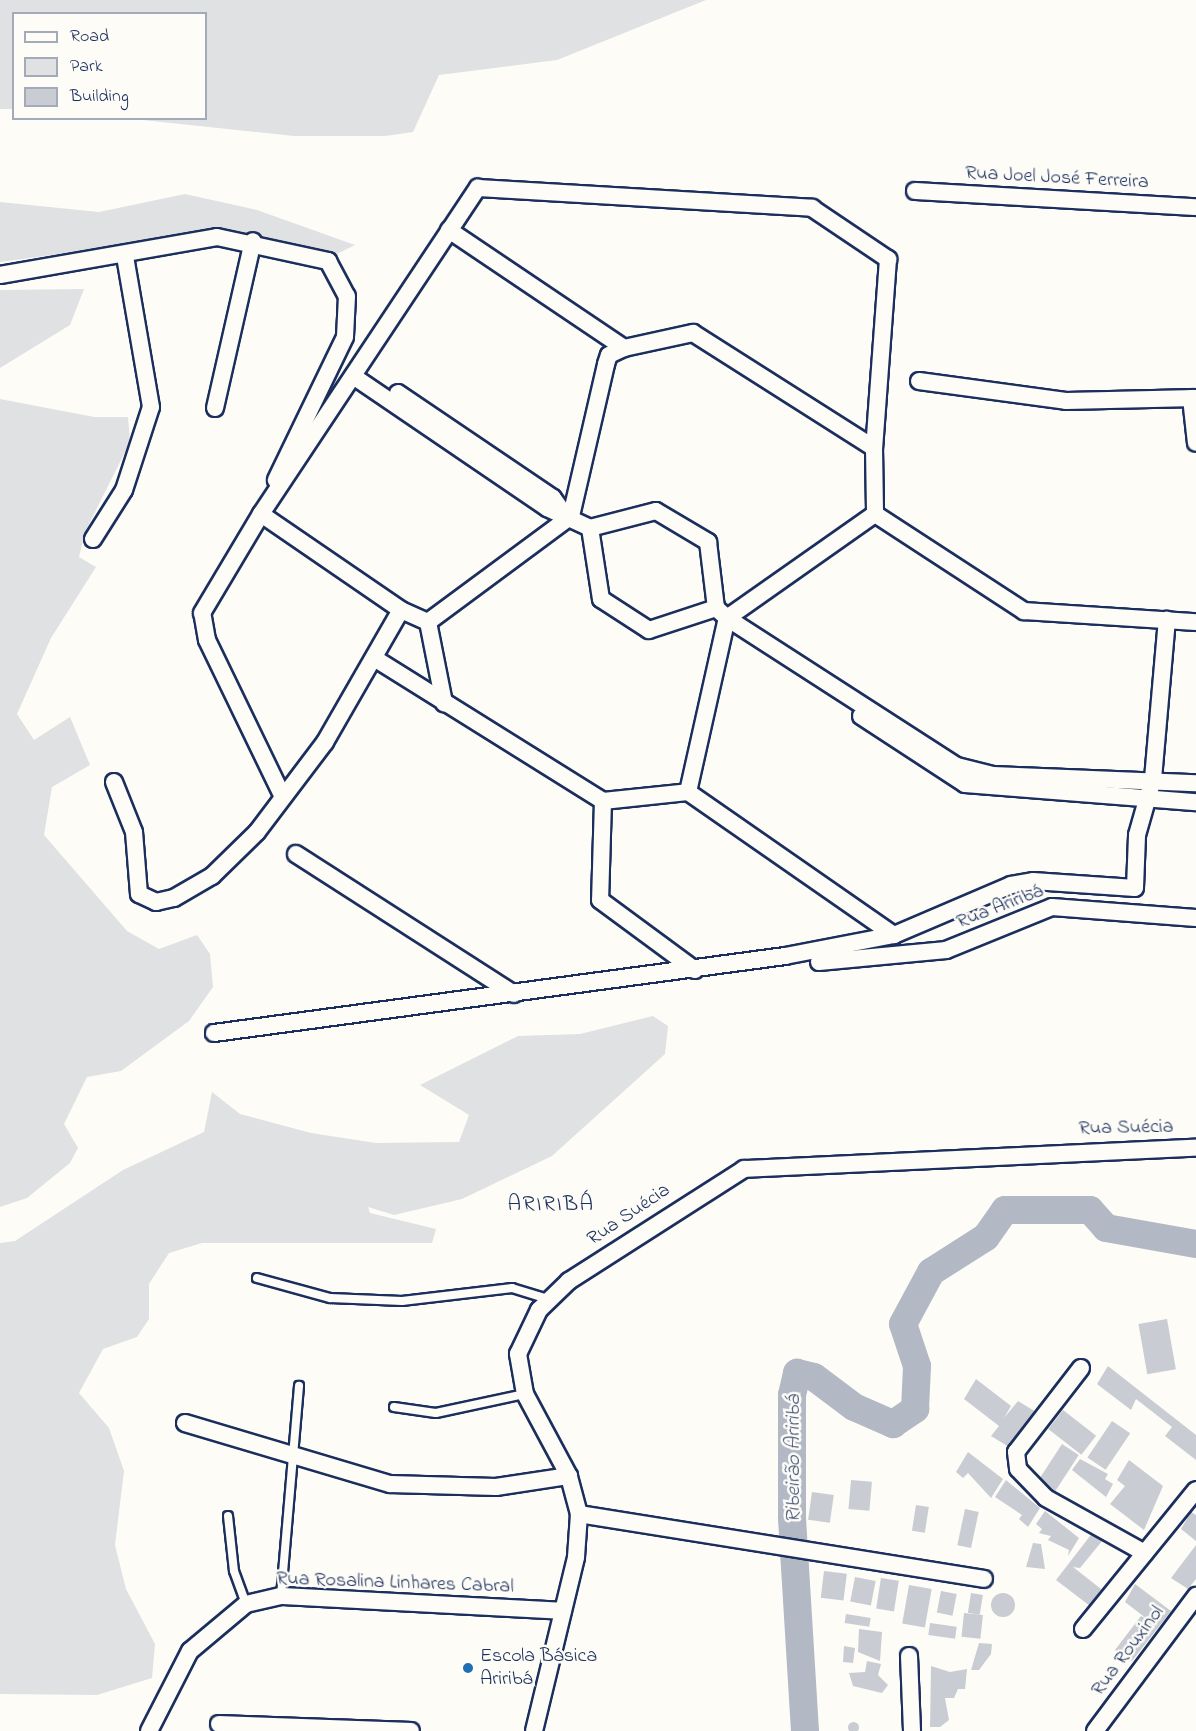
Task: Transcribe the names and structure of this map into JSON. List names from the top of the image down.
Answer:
{
  "streets": {
    "street": [
      "Rua Joel José Ferreira",
      "Rua Ariribá",
      "Rua Suécia",
      "Rua Rosalina Linhares Cabral",
      "Rua Rouxinol"
    ]
  },
  "crossings": [
    ["Rua Suécia", "Rua Rosalina Linhares Cabral"]
  ],
  "districts": ["ARIRIBÁ"],
  "water": ["Ribeirão Ariribá"],
  "places": ["Escola Básica Ariribá"],
  "legend": ["Road", "Park", "Building"]
}
